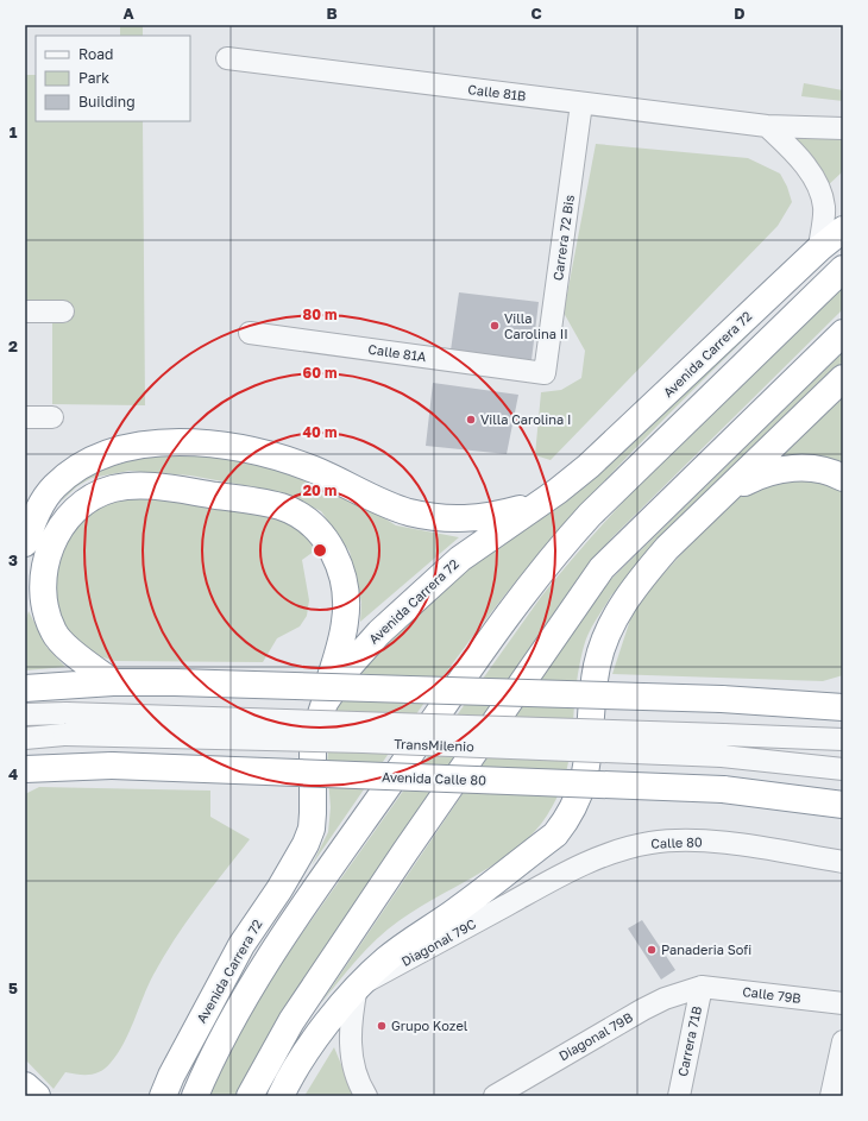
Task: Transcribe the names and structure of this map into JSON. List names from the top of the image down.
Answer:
{
  "streets": {
    "highway": ["Avenida Carrera 72", "Avenida Calle 80"],
    "street": [
      "Calle 81B",
      "Carrera 72 Bis",
      "Calle 81A",
      "TransMilenio",
      "Calle 80",
      "Diagonal 79C",
      "Calle 79B",
      "Diagonal 79B",
      "Carrera 71B"
    ]
  },
  "crossings": [
    ["Calle 81B", "Carrera 72 Bis"],
    ["Carrera 72 Bis", "Calle 81A"],
    ["Calle 80", "Diagonal 79C"],
    ["Calle 79B", "Diagonal 79B"],
    ["Calle 79B", "Carrera 71B"],
    ["Diagonal 79B", "Carrera 71B"]
  ],
  "places": [
    "Villa Carolina II",
    "Villa Carolina I",
    "Panaderia Sofi",
    "Grupo Kozel"
  ],
  "legend": ["Road", "Park", "Building"],
  "grid": {
    "columns": [
      "A",
      "B",
      "C",
      "D"
    ],
    "rows": [
      "1",
      "2",
      "3",
      "4",
      "5"
    ]
  },
  "rings": [
    "80 m",
    "60 m",
    "40 m",
    "20 m"
  ]
}
